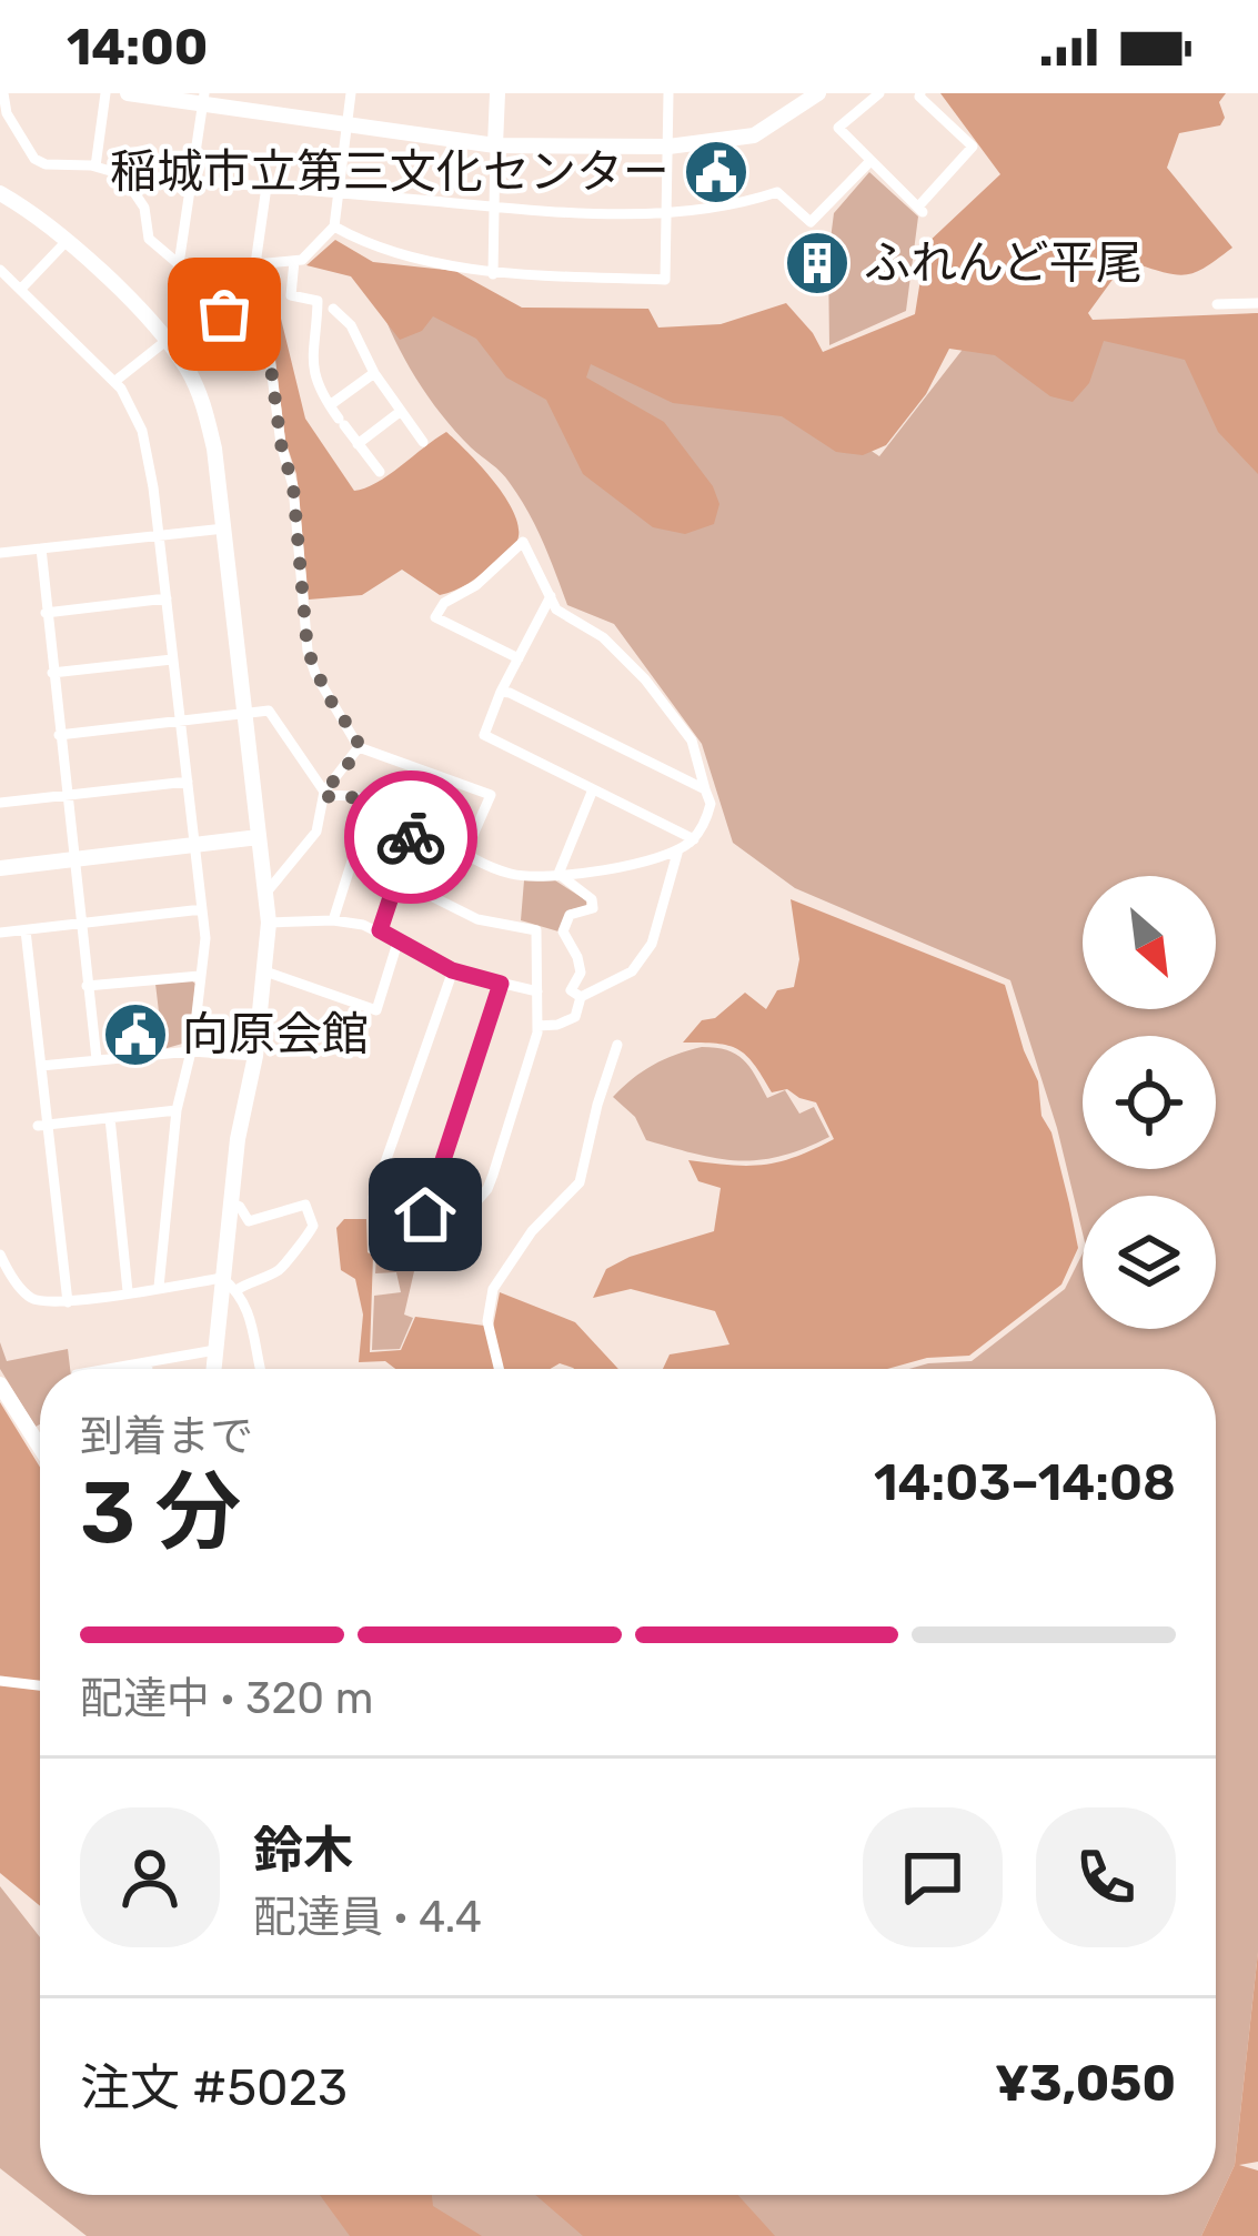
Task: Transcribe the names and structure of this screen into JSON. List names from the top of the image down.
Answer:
{
  "places": {
    "public building": ["稲城市立第三文化センター", "向原会館"],
    "building": ["ふれんど平尾"]
  },
  "north": "bottom right",
  "page": {
    "status": "14:00",
    "heading": ["3 分", "到着まで", "14:03–14:08"],
    "panel": [
      "鈴木",
      "配達員 · 4.4",
      "注文 #5023",
      "¥3,050"
    ],
    "bar": "配達中 · 320 m"
  }
}
